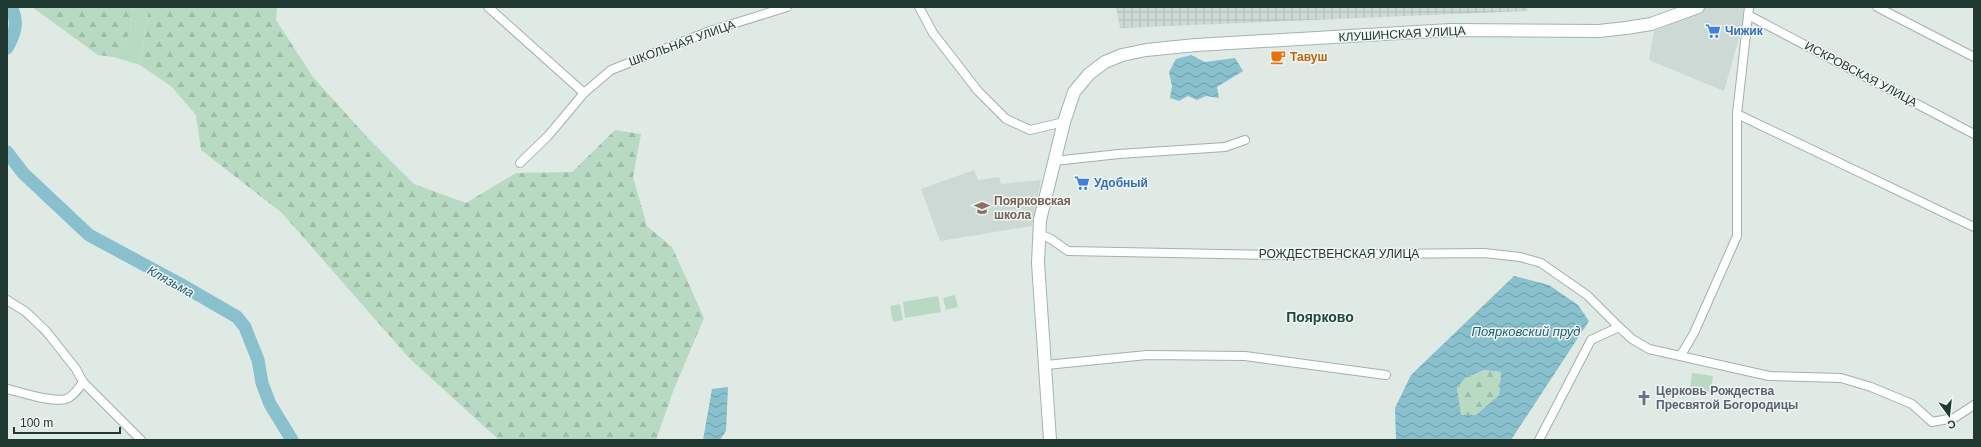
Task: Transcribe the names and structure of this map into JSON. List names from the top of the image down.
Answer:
{
  "streets": {
    "main road": ["КЛУШИНСКАЯ УЛИЦА"],
    "street": ["ШКОЛЬНАЯ УЛИЦА", "ИСКРОВСКАЯ УЛИЦА", "РОЖДЕСТВЕНСКАЯ УЛИЦА"]
  },
  "crossings": [
    ["КЛУШИНСКАЯ УЛИЦА", "РОЖДЕСТВЕНСКАЯ УЛИЦА"]
  ],
  "districts": ["Поярково"],
  "water": ["Клязьма", "Поярковский пруд"],
  "places": {
    "supermarket": ["Чижик", "Удобный"],
    "cafe": ["Тавуш"],
    "school or university": ["Поярковская школа"],
    "church": ["Церковь Рождества Пресвятой Богородицы"]
  },
  "scale_bar": "100 m",
  "north": "bottom"
}
